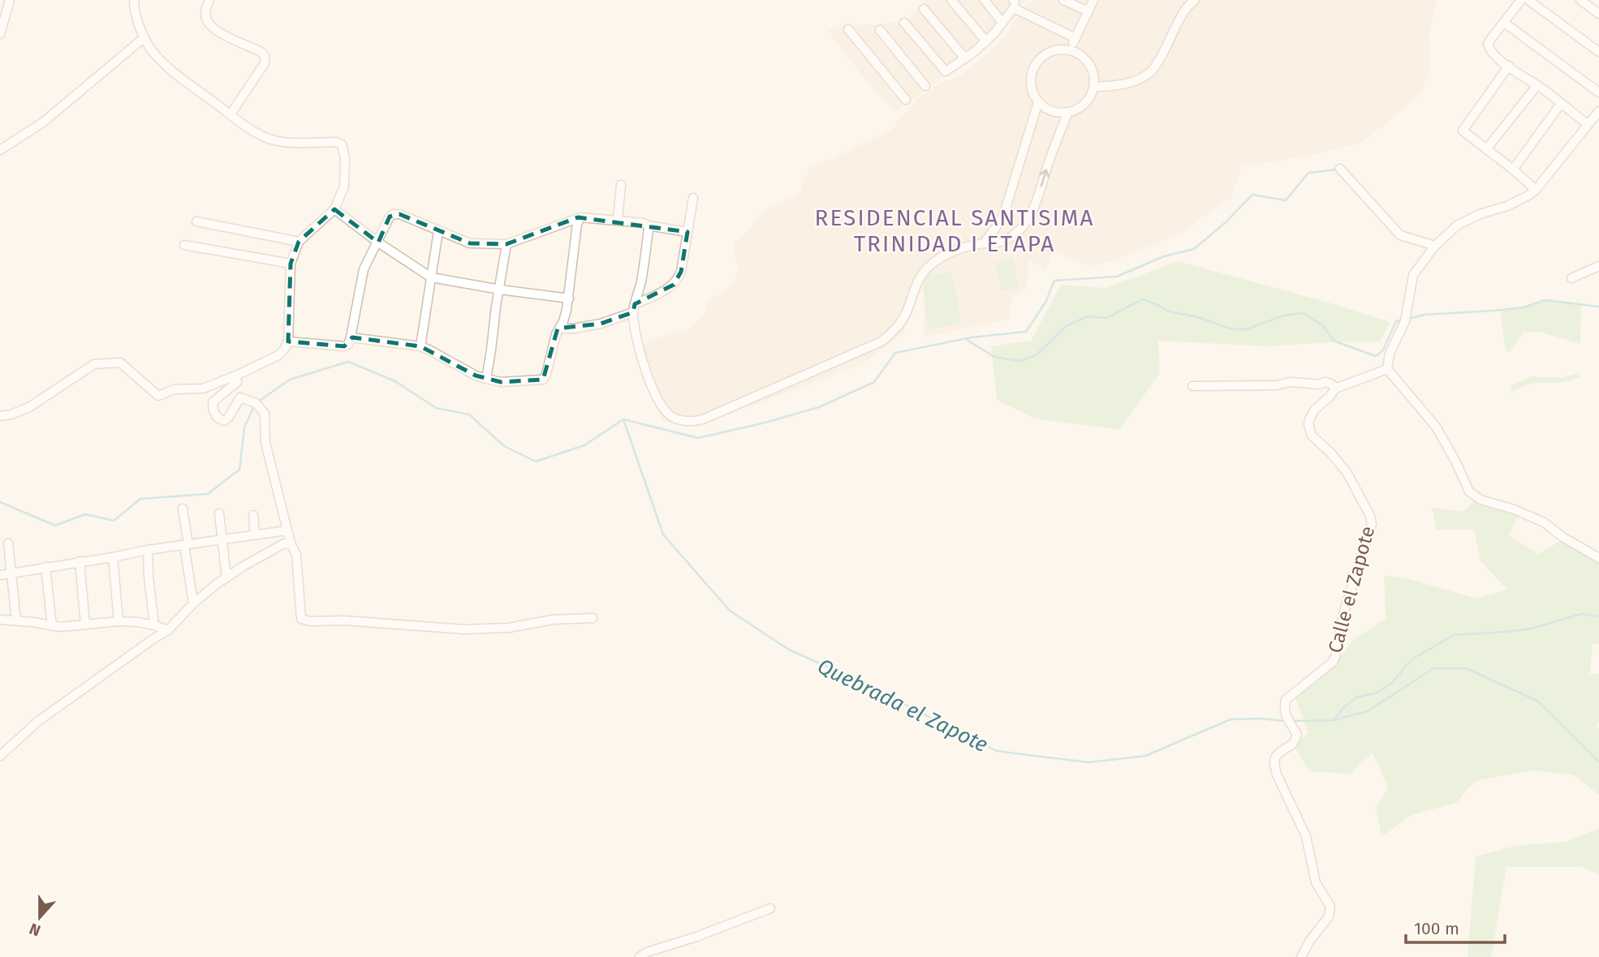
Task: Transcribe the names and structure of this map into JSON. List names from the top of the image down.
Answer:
{
  "streets": {
    "street": ["Calle el Zapote"]
  },
  "districts": ["RESIDENCIAL SANTISIMA TRINIDAD I ETAPA"],
  "water": ["Quebrada el Zapote"],
  "scale_bar": "100 m",
  "north": "bottom"
}
